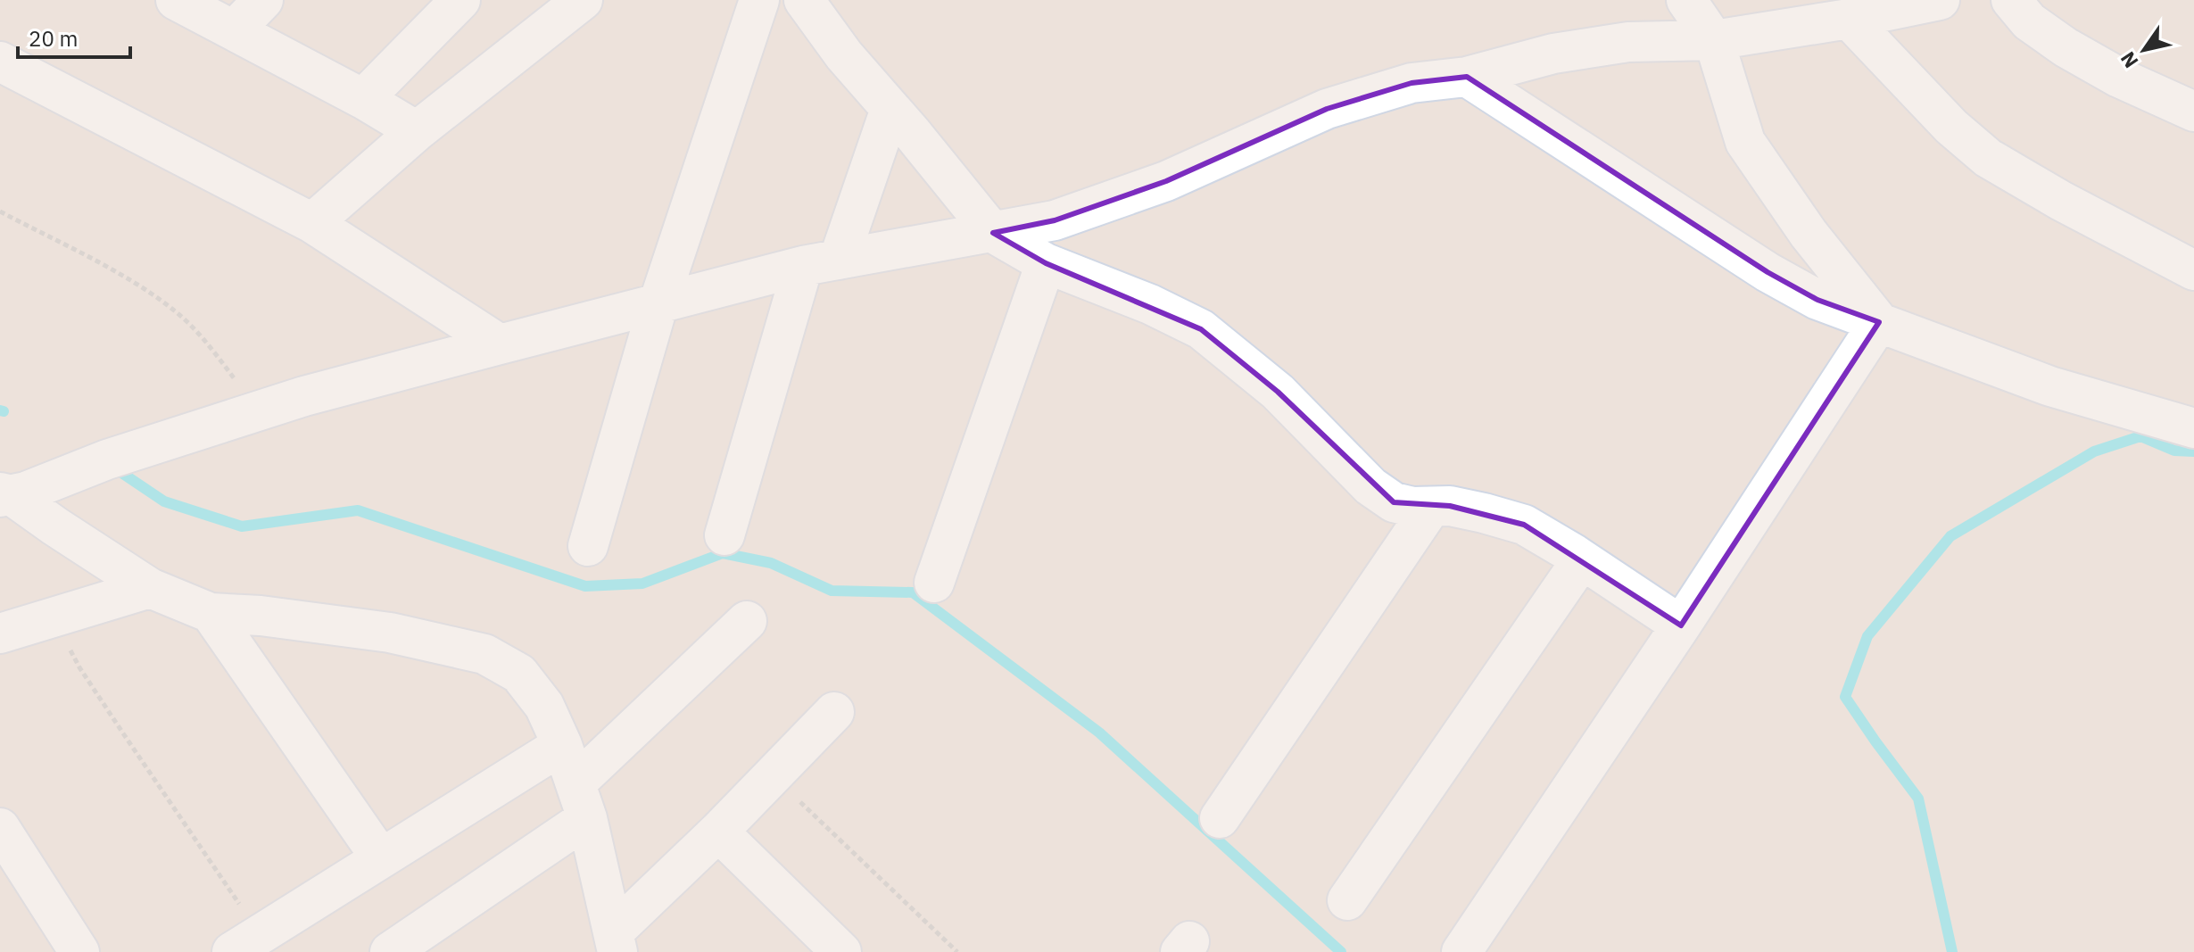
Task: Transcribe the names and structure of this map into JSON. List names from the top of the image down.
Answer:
{
  "scale_bar": "20 m",
  "north": "bottom left"
}
